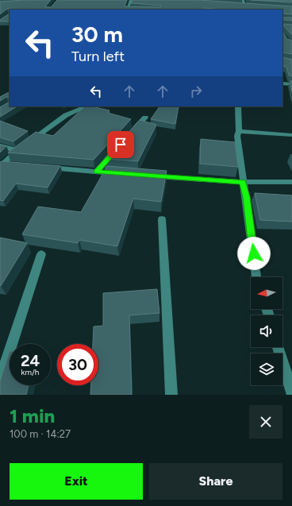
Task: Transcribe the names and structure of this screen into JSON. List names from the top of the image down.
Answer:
{
  "north": "left",
  "page": {
    "turn": ["30 m", "Turn left"],
    "speed": "24 km/h",
    "limit": "30",
    "heading": ["1 min", "100 m · 14:27"],
    "buttons": ["Exit", "Share"]
  }
}
